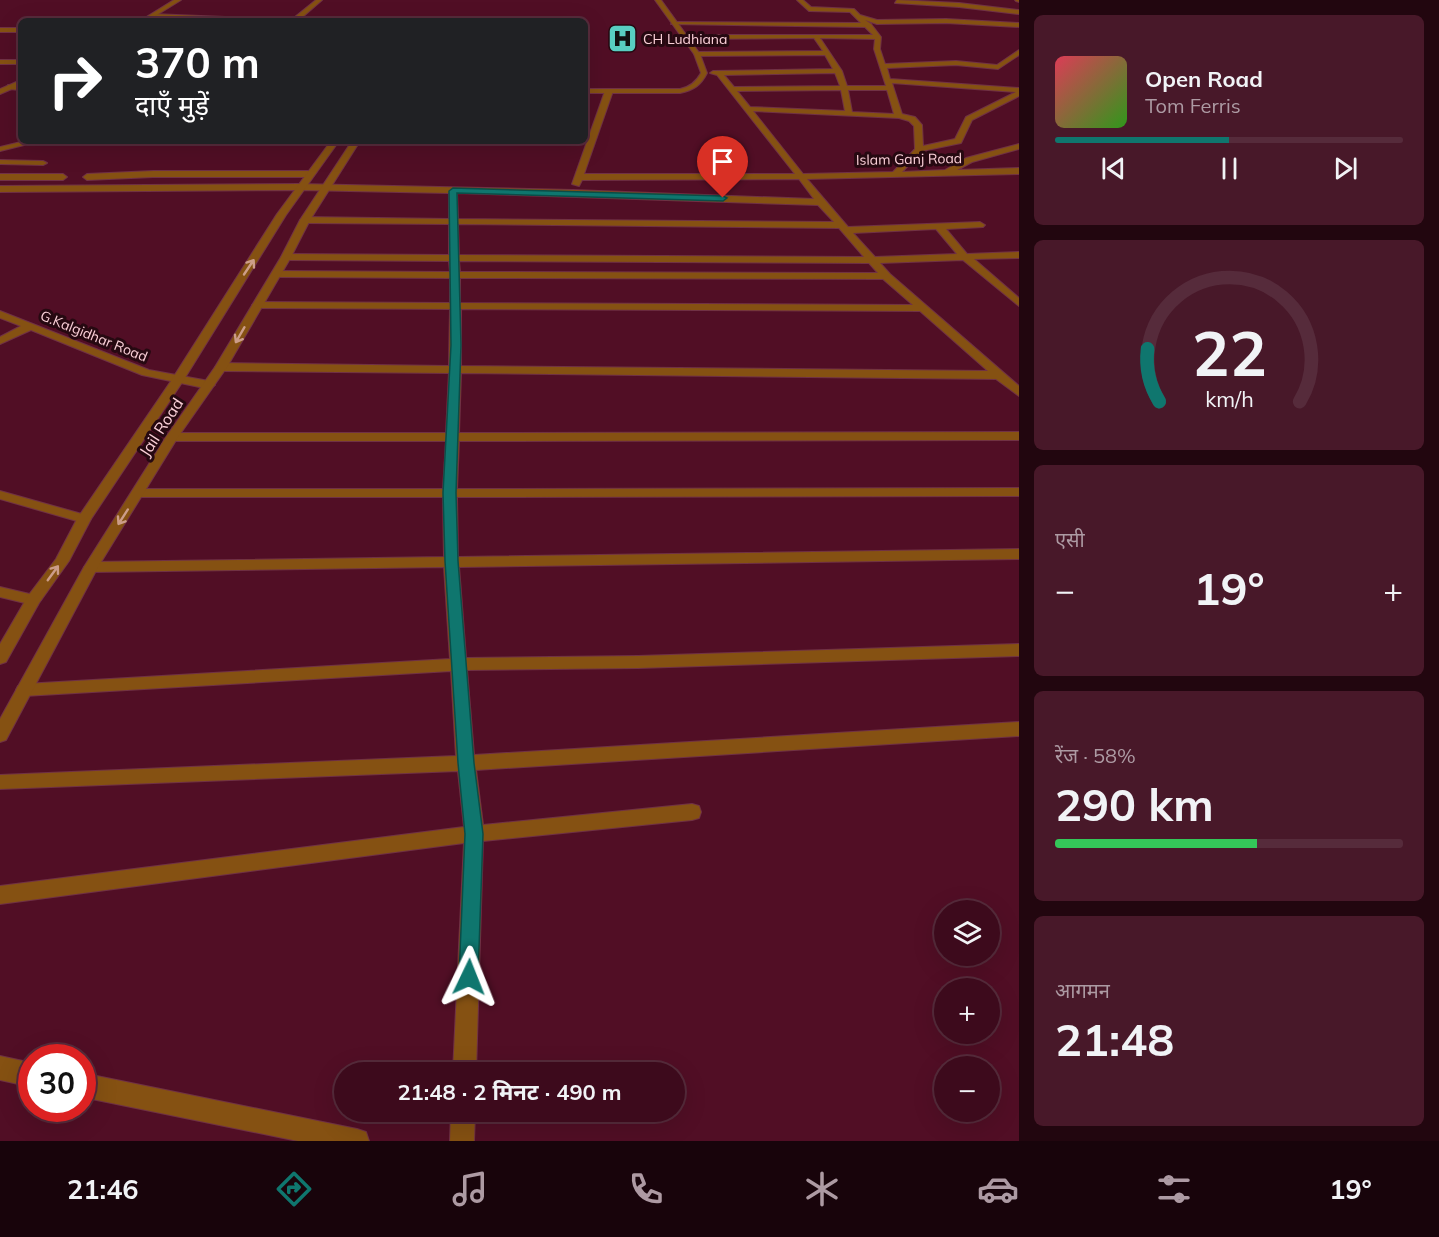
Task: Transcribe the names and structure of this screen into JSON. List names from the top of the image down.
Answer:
{
  "streets": {
    "street": ["Islam Ganj Road", "G.Kalgidhar Road", "Jail Road"]
  },
  "crossings": [
    ["G.Kalgidhar Road", "Jail Road"]
  ],
  "places": {
    "hospital": ["CH Ludhiana"]
  },
  "page": {
    "turn": ["370 m", "दाएँ मुड़ें"],
    "song": ["Open Road", "Tom Ferris"],
    "tile": [
      "एसी",
      ["रेंज · 58%", "290 km"],
      ["आगमन", "21:48"]
    ],
    "heat": ["−", "19°", "+"],
    "map_buttons": ["+", "−"],
    "limit": "30",
    "trip": "21:48 · 2 मिनट · 490 m",
    "tabs": ["21:46", "19°"],
    "gauge": ["22", "km/h"]
  }
}
